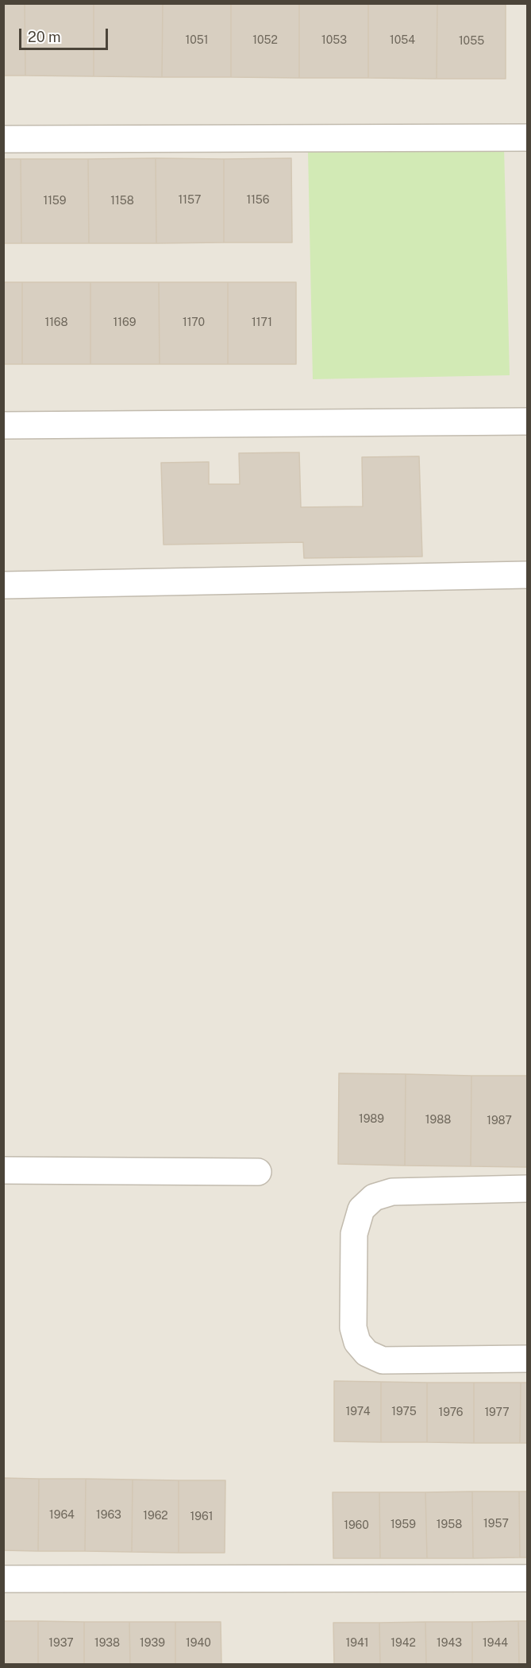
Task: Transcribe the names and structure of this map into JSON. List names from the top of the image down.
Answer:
{
  "house_numbers": [
    "1051",
    "1052",
    "1053",
    "1054",
    "1055",
    "1157",
    "1156",
    "1159",
    "1158",
    "1168",
    "1169",
    "1170",
    "1171",
    "1989",
    "1988",
    "1987",
    "1974",
    "1975",
    "1976",
    "1977",
    "1964",
    "1963",
    "1962",
    "1961",
    "1957",
    "1959",
    "1958",
    "1960",
    "1937",
    "1938",
    "1939",
    "1940",
    "1941",
    "1942",
    "1943",
    "1944"
  ],
  "scale_bar": "20 m"
}
